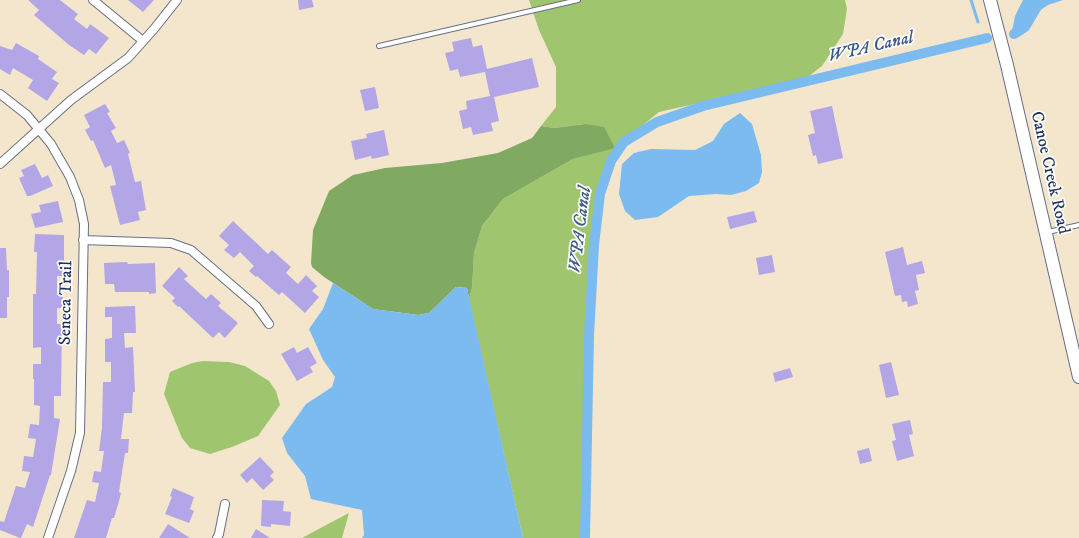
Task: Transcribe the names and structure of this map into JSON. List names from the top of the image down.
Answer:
{
  "streets": {
    "main road": ["Canoe Creek Road"],
    "street": ["Seneca Trail"]
  },
  "water": ["WPA Canal"]
}
